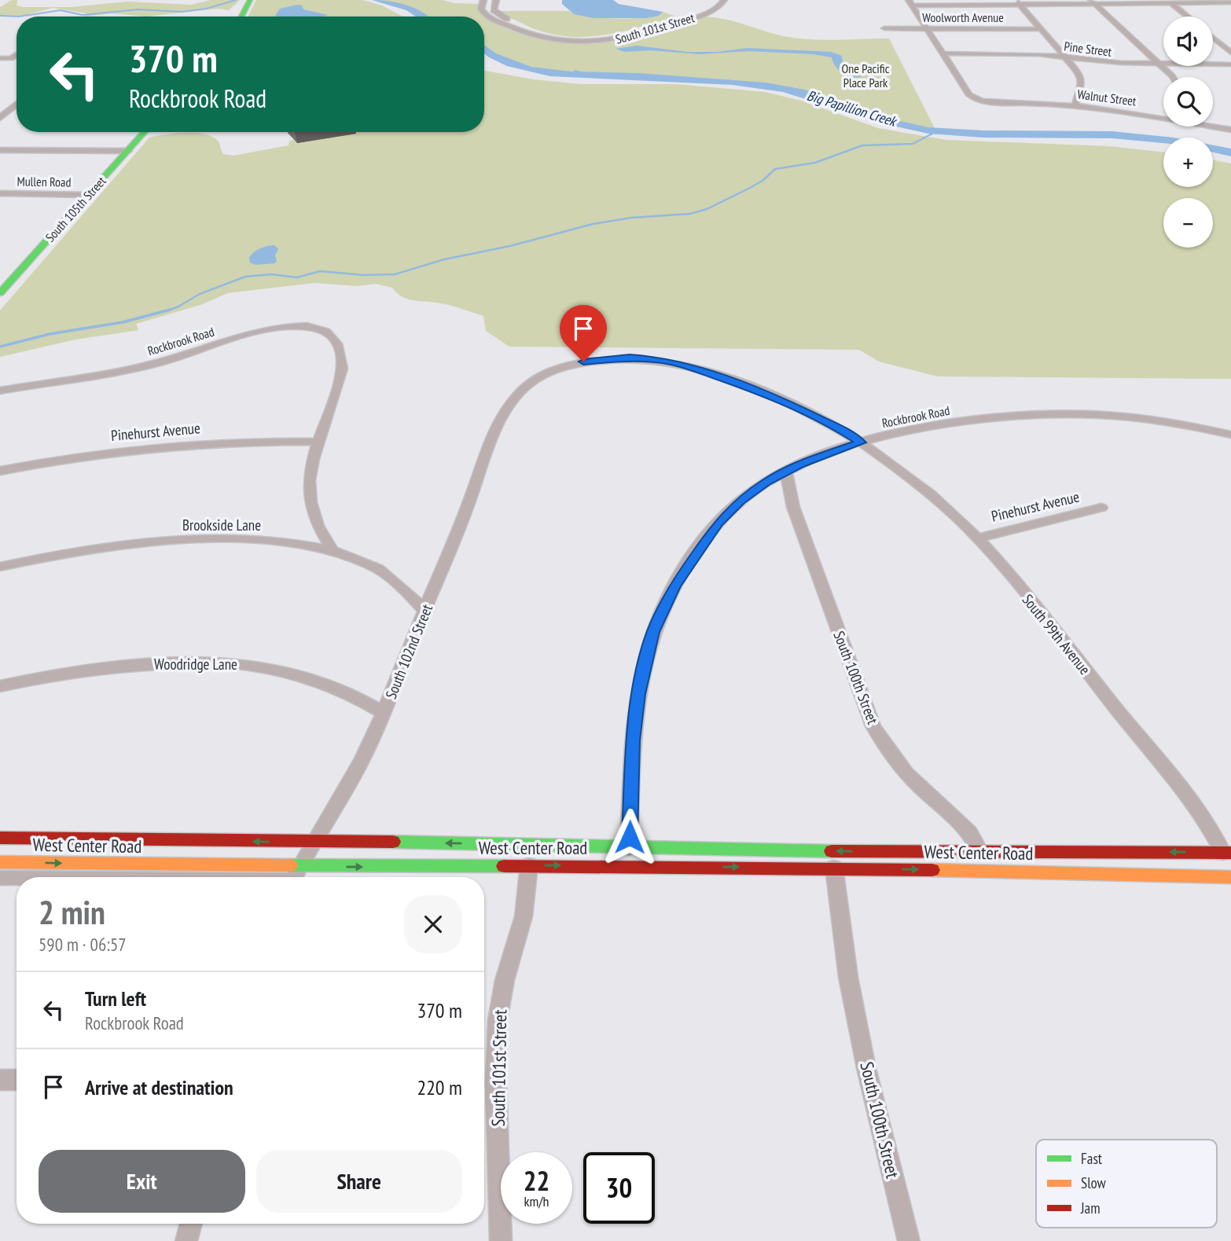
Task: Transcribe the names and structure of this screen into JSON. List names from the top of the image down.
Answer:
{
  "streets": {
    "main road": ["South 105th Street", "West Center Road"],
    "street": [
      "Woolworth Avenue",
      "South 101st Street",
      "Pine Street",
      "Walnut Street",
      "Mullen Road",
      "Rockbrook Road",
      "Pinehurst Avenue",
      "Brookside Lane",
      "South 99th Avenue",
      "South 102nd Street",
      "Woodridge Lane",
      "South 100th Street"
    ]
  },
  "crossings": [
    ["South 101st Street", "West Center Road"],
    ["Pine Street", "Walnut Street"],
    ["Mullen Road", "South 105th Street"],
    ["Rockbrook Road", "Pinehurst Avenue"],
    ["Rockbrook Road", "South 99th Avenue"],
    ["Rockbrook Road", "South 102nd Street"],
    ["Rockbrook Road", "South 100th Street"],
    ["Rockbrook Road", "West Center Road"],
    ["Pinehurst Avenue", "South 99th Avenue"],
    ["Brookside Lane", "South 102nd Street"],
    ["South 99th Avenue", "South 102nd Street"],
    ["South 99th Avenue", "West Center Road"],
    ["South 102nd Street", "Woodridge Lane"],
    ["South 102nd Street", "West Center Road"],
    ["South 100th Street", "West Center Road"]
  ],
  "water": ["Big Papillion Creek"],
  "parks": ["One Pacific Place Park"],
  "legend": ["Fast", "Slow", "Jam"],
  "page": {
    "map_buttons": ["+", "−"],
    "turn": ["370 m", "Rockbrook Road"],
    "heading": ["2 min", "590 m · 06:57"],
    "list": [
      {
        "name": "Turn left",
        "note": "Rockbrook Road",
        "value": "370 m"
      },
      {
        "name": "Arrive at destination",
        "value": "220 m"
      }
    ],
    "buttons": ["Exit", "Share"],
    "speed": "22 km/h",
    "limit": "30"
  }
}
